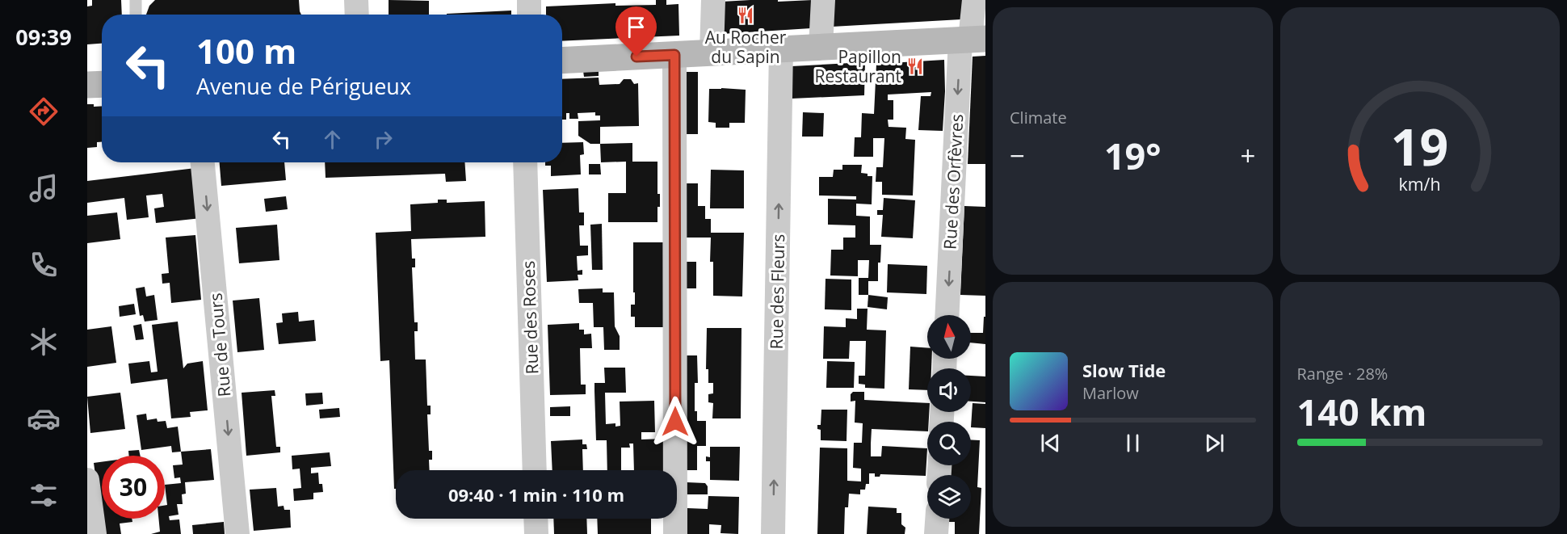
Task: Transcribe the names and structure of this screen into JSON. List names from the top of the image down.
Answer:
{
  "streets": {
    "street": [
      "Rue des Orfèvres",
      "Rue des Fleurs",
      "Rue des Roses",
      "Rue de Tours"
    ]
  },
  "one_way": ["Rue des Orfèvres", "Rue de Tours"],
  "places": {
    "restaurant": ["Au Rocher du Sapin", "Papillon Restaurant"]
  },
  "north": "top",
  "page": {
    "tabs": "09:39",
    "tile": [
      "Climate",
      ["Range · 28%", "140 km"]
    ],
    "turn": ["100 m", "Avenue de Périgueux"],
    "heat": ["−", "19°", "+"],
    "song": ["Slow Tide", "Marlow"],
    "limit": "30",
    "trip": "09:40 · 1 min · 110 m",
    "gauge": ["19", "km/h"]
  }
}
